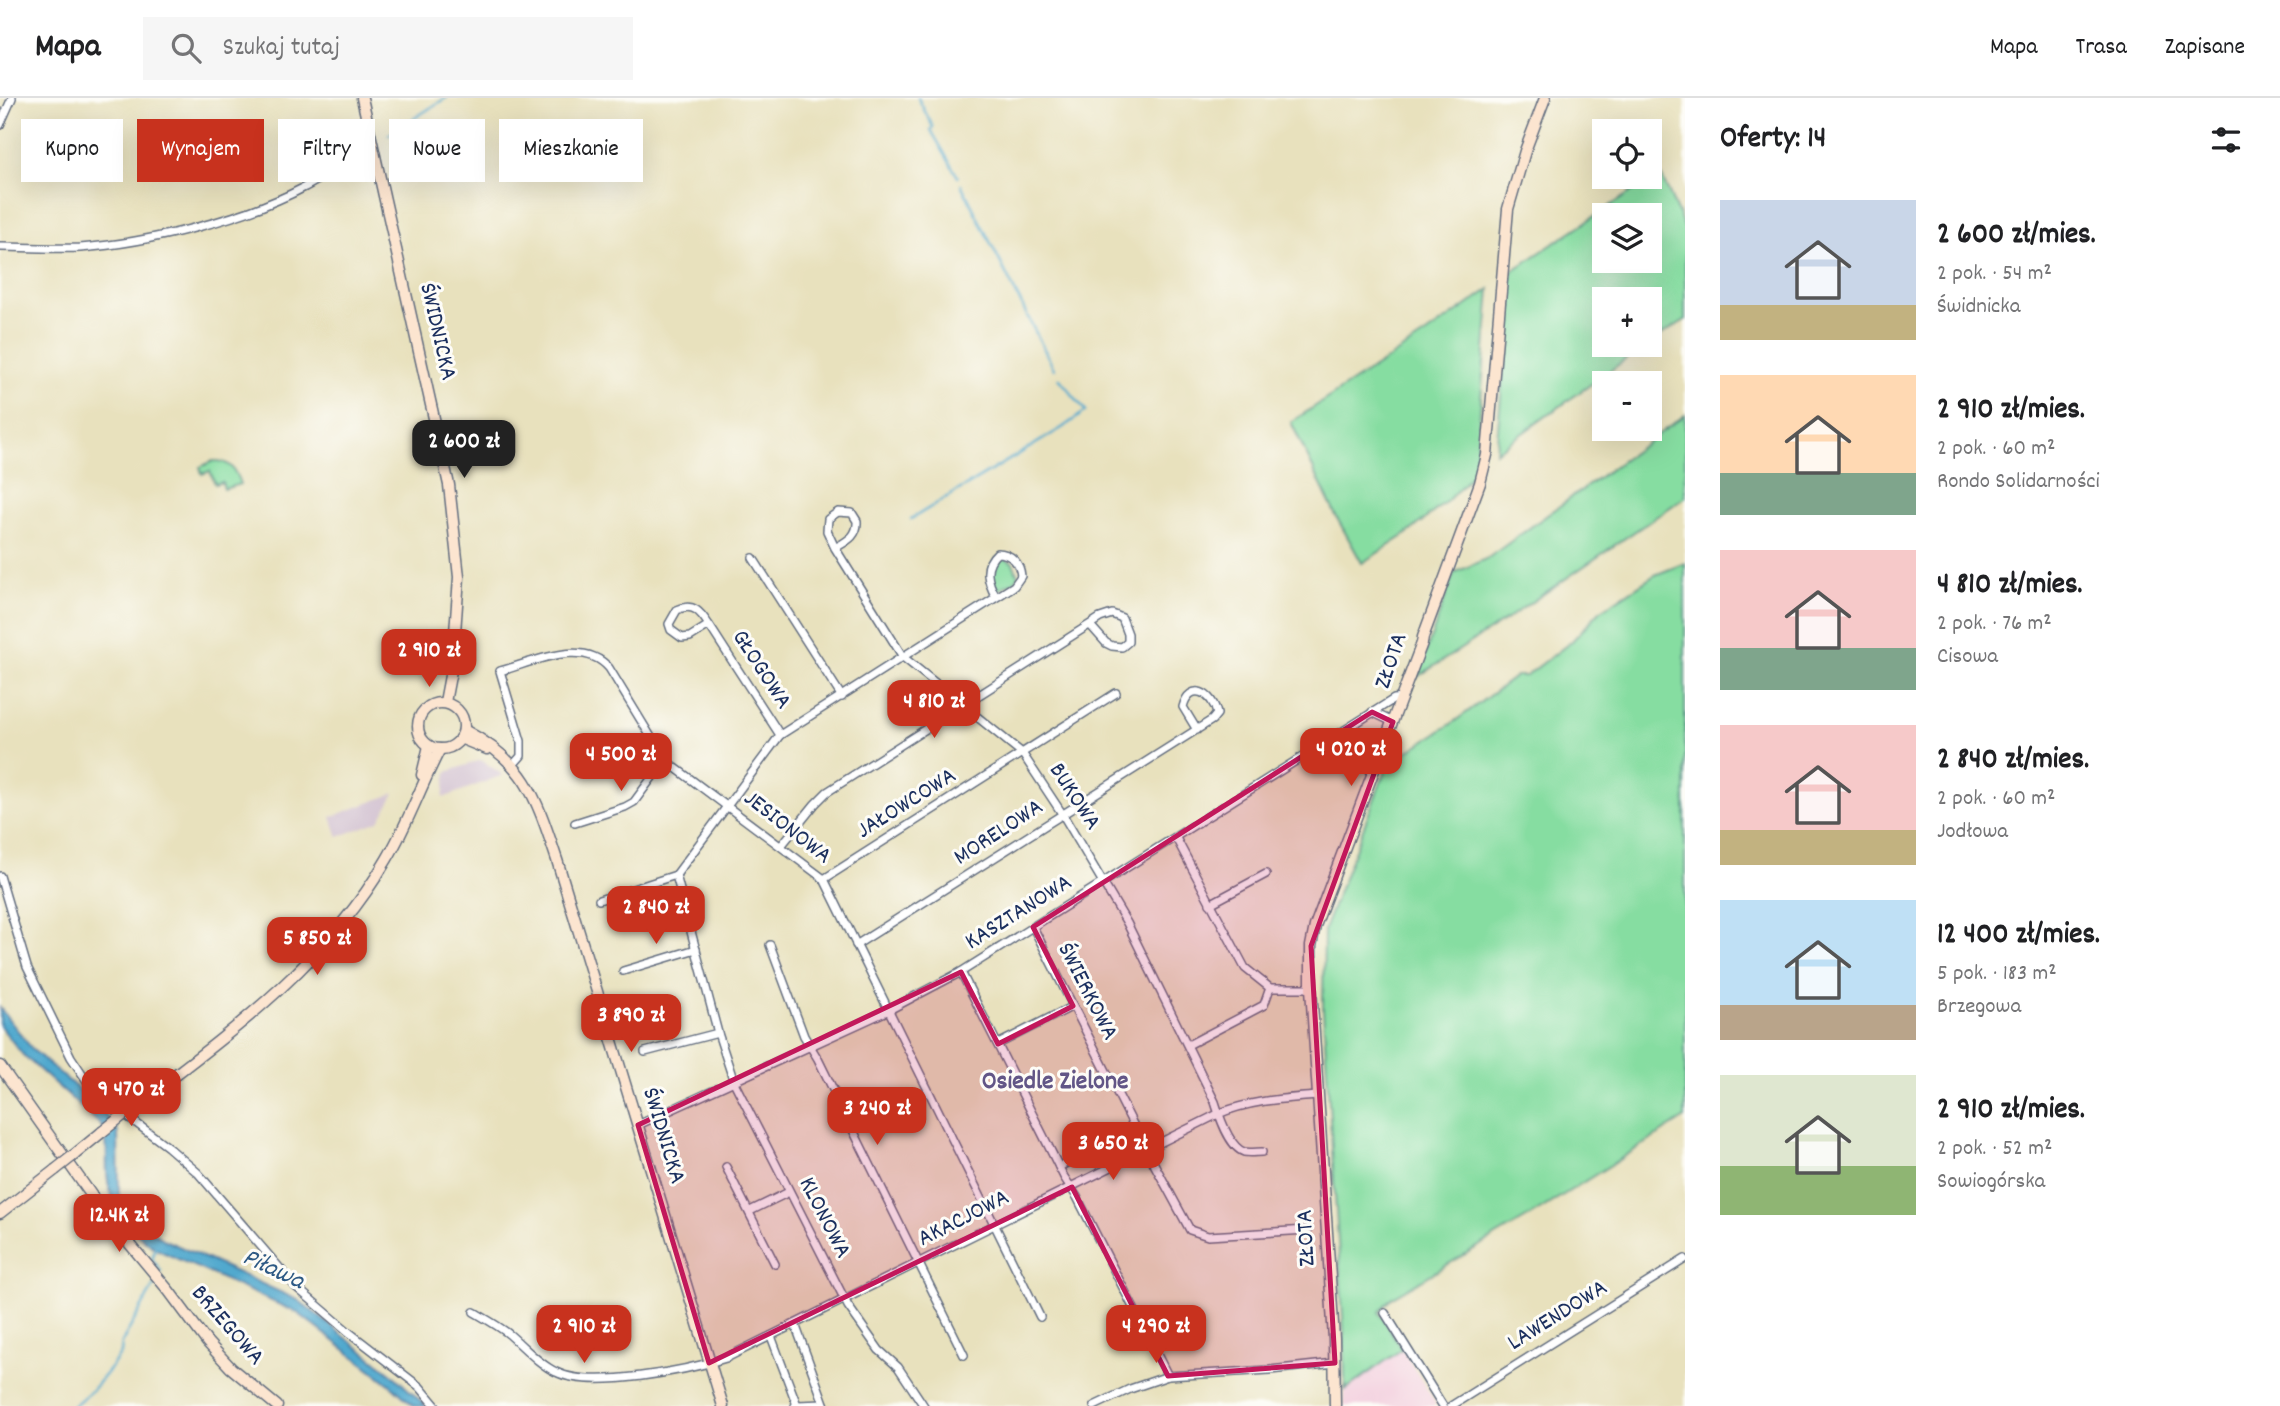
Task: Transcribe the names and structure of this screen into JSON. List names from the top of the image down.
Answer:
{
  "streets": {
    "street": [
      "ŚWIDNICKA",
      "ZŁOTA",
      "GŁOGOWA",
      "BUKOWA",
      "JAŁOWCOWA",
      "JESIONOWA",
      "MORELOWA",
      "KASZTANOWA",
      "ŚWIERKOWA",
      "KLONOWA",
      "AKACJOWA",
      "LAWENDOWA",
      "BRZEGOWA"
    ]
  },
  "crossings": [
    ["ŚWIDNICKA", "JESIONOWA"],
    ["ŚWIDNICKA", "KASZTANOWA"],
    ["ŚWIDNICKA", "AKACJOWA"],
    ["ZŁOTA", "KASZTANOWA"],
    ["ZŁOTA", "AKACJOWA"],
    ["BUKOWA", "JAŁOWCOWA"],
    ["BUKOWA", "MORELOWA"],
    ["BUKOWA", "KASZTANOWA"],
    ["BUKOWA", "AKACJOWA"],
    ["JAŁOWCOWA", "JESIONOWA"],
    ["JESIONOWA", "MORELOWA"],
    ["JESIONOWA", "KASZTANOWA"],
    ["JESIONOWA", "AKACJOWA"],
    ["KASZTANOWA", "ŚWIERKOWA"],
    ["KASZTANOWA", "KLONOWA"],
    ["ŚWIERKOWA", "AKACJOWA"],
    ["KLONOWA", "AKACJOWA"]
  ],
  "districts": ["Osiedle Zielone"],
  "water": ["Piława"],
  "page": {
    "header": "Mapa",
    "search": "Szukaj tutaj",
    "nav": ["Mapa", "Trasa", "Zapisane"],
    "heading": "Oferty: 14",
    "map_buttons": ["+", "−"],
    "chip": [
      "Kupno",
      "Wynajem",
      "Filtry",
      "Nowe",
      "Mieszkanie"
    ],
    "list": [
      {
        "name": "2 600 zł/mies.",
        "note": "2 pok. · 54 m² · Świdnicka"
      },
      {
        "name": "2 910 zł/mies.",
        "note": "2 pok. · 60 m² · Rondo Solidarności"
      },
      {
        "name": "4 810 zł/mies.",
        "note": "2 pok. · 76 m² · Cisowa"
      },
      {
        "name": "2 840 zł/mies.",
        "note": "2 pok. · 60 m² · Jodłowa"
      },
      {
        "name": "12 400 zł/mies.",
        "note": "5 pok. · 183 m² · Brzegowa"
      },
      {
        "name": "2 910 zł/mies.",
        "note": "2 pok. · 52 m² · Sowiogórska"
      }
    ],
    "price": [
      "2 600 zł",
      "2 910 zł",
      "4 810 zł",
      "4 020 zł",
      "4 500 zł",
      "2 840 zł",
      "5 850 zł",
      "3 890 zł",
      "9 470 zł",
      "3 240 zł",
      "3 650 zł",
      "12.4K zł",
      "2 910 zł",
      "4 290 zł"
    ]
  }
}
